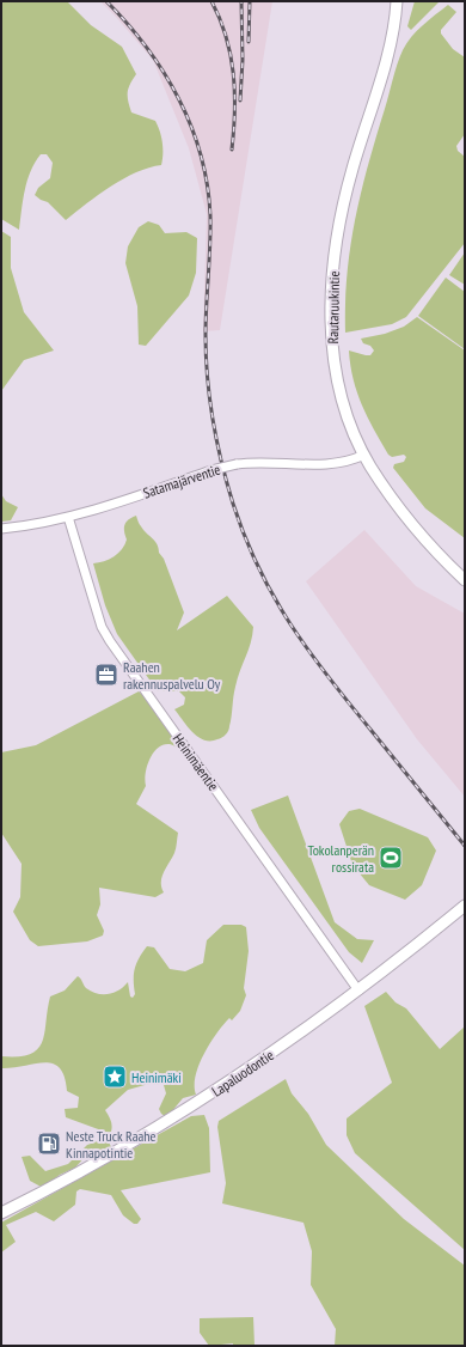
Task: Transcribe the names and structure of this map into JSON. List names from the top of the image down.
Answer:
{
  "streets": {
    "main road": ["Rautaruukintie", "Lapaluodontie"],
    "street": ["Satamajärventie", "Heinimäentie"]
  },
  "crossings": [
    ["Rautaruukintie", "Satamajärventie"],
    ["Satamajärventie", "Heinimäentie"],
    ["Heinimäentie", "Lapaluodontie"]
  ],
  "places": {
    "office": ["Raahen rakennuspalvelu Oy"],
    "sports": ["Tokolanperän rossirata"],
    "place": ["Heinimäki"],
    "fuel station": ["Neste Truck Raahe Kinnapotintie"]
  }
}
